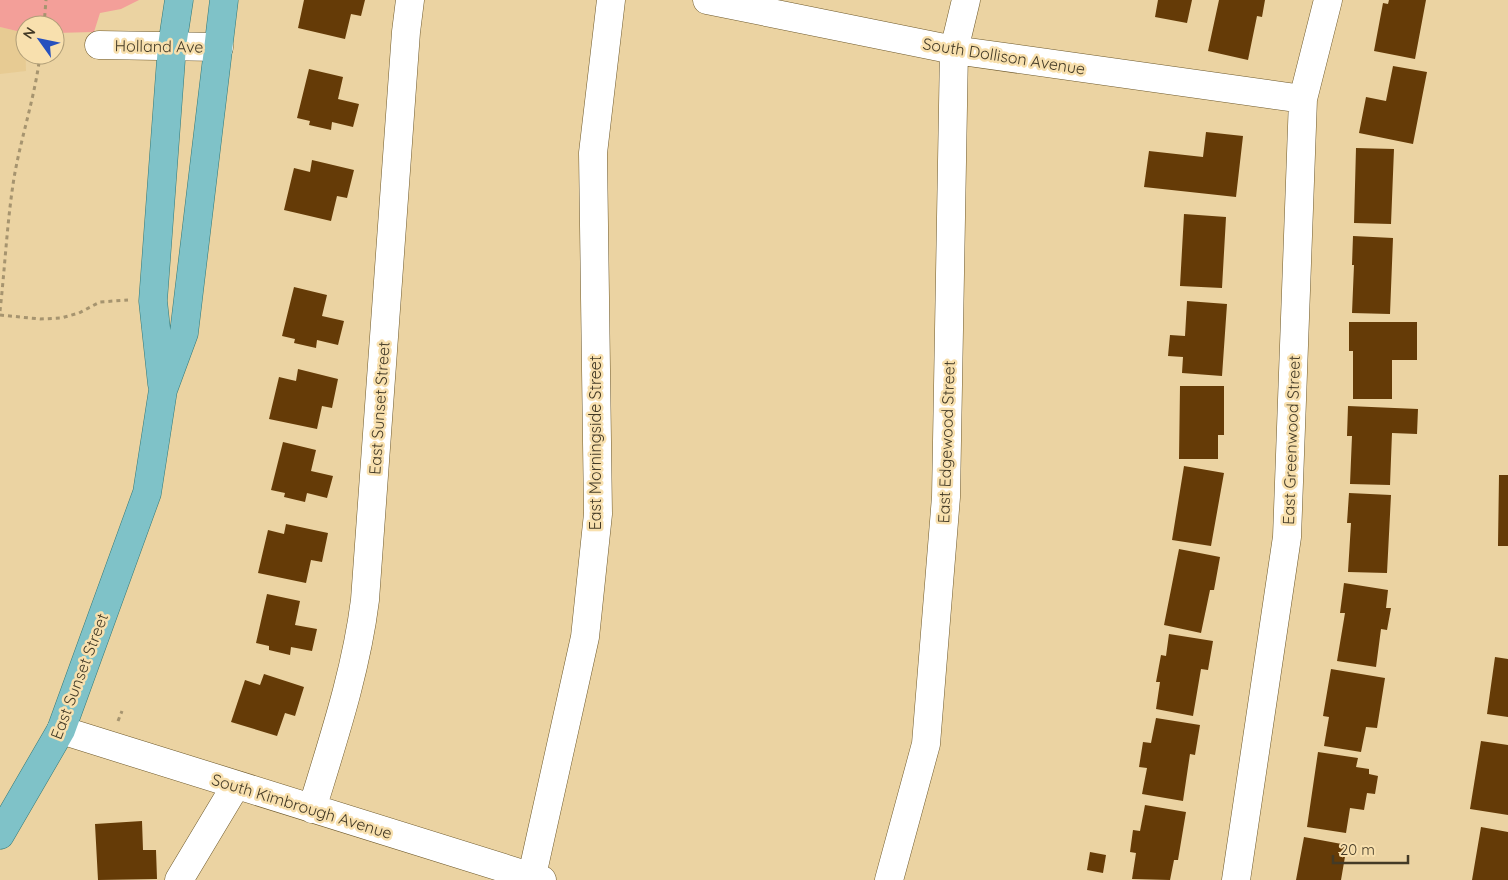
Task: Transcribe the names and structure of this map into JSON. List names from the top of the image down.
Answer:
{
  "streets": {
    "main road": ["East Sunset Street"],
    "street": [
      "Holland Ave",
      "South Dollison Avenue",
      "East Greenwood Street",
      "East Edgewood Street",
      "East Morningside Street",
      "South Kimbrough Avenue"
    ]
  },
  "crossings": [
    ["Holland Ave", "East Sunset Street"],
    ["South Dollison Avenue", "East Greenwood Street"],
    ["South Dollison Avenue", "East Edgewood Street"],
    ["East Sunset Street", "South Kimbrough Avenue"],
    ["East Morningside Street", "South Kimbrough Avenue"]
  ],
  "scale_bar": "20 m",
  "north": "top left"
}
